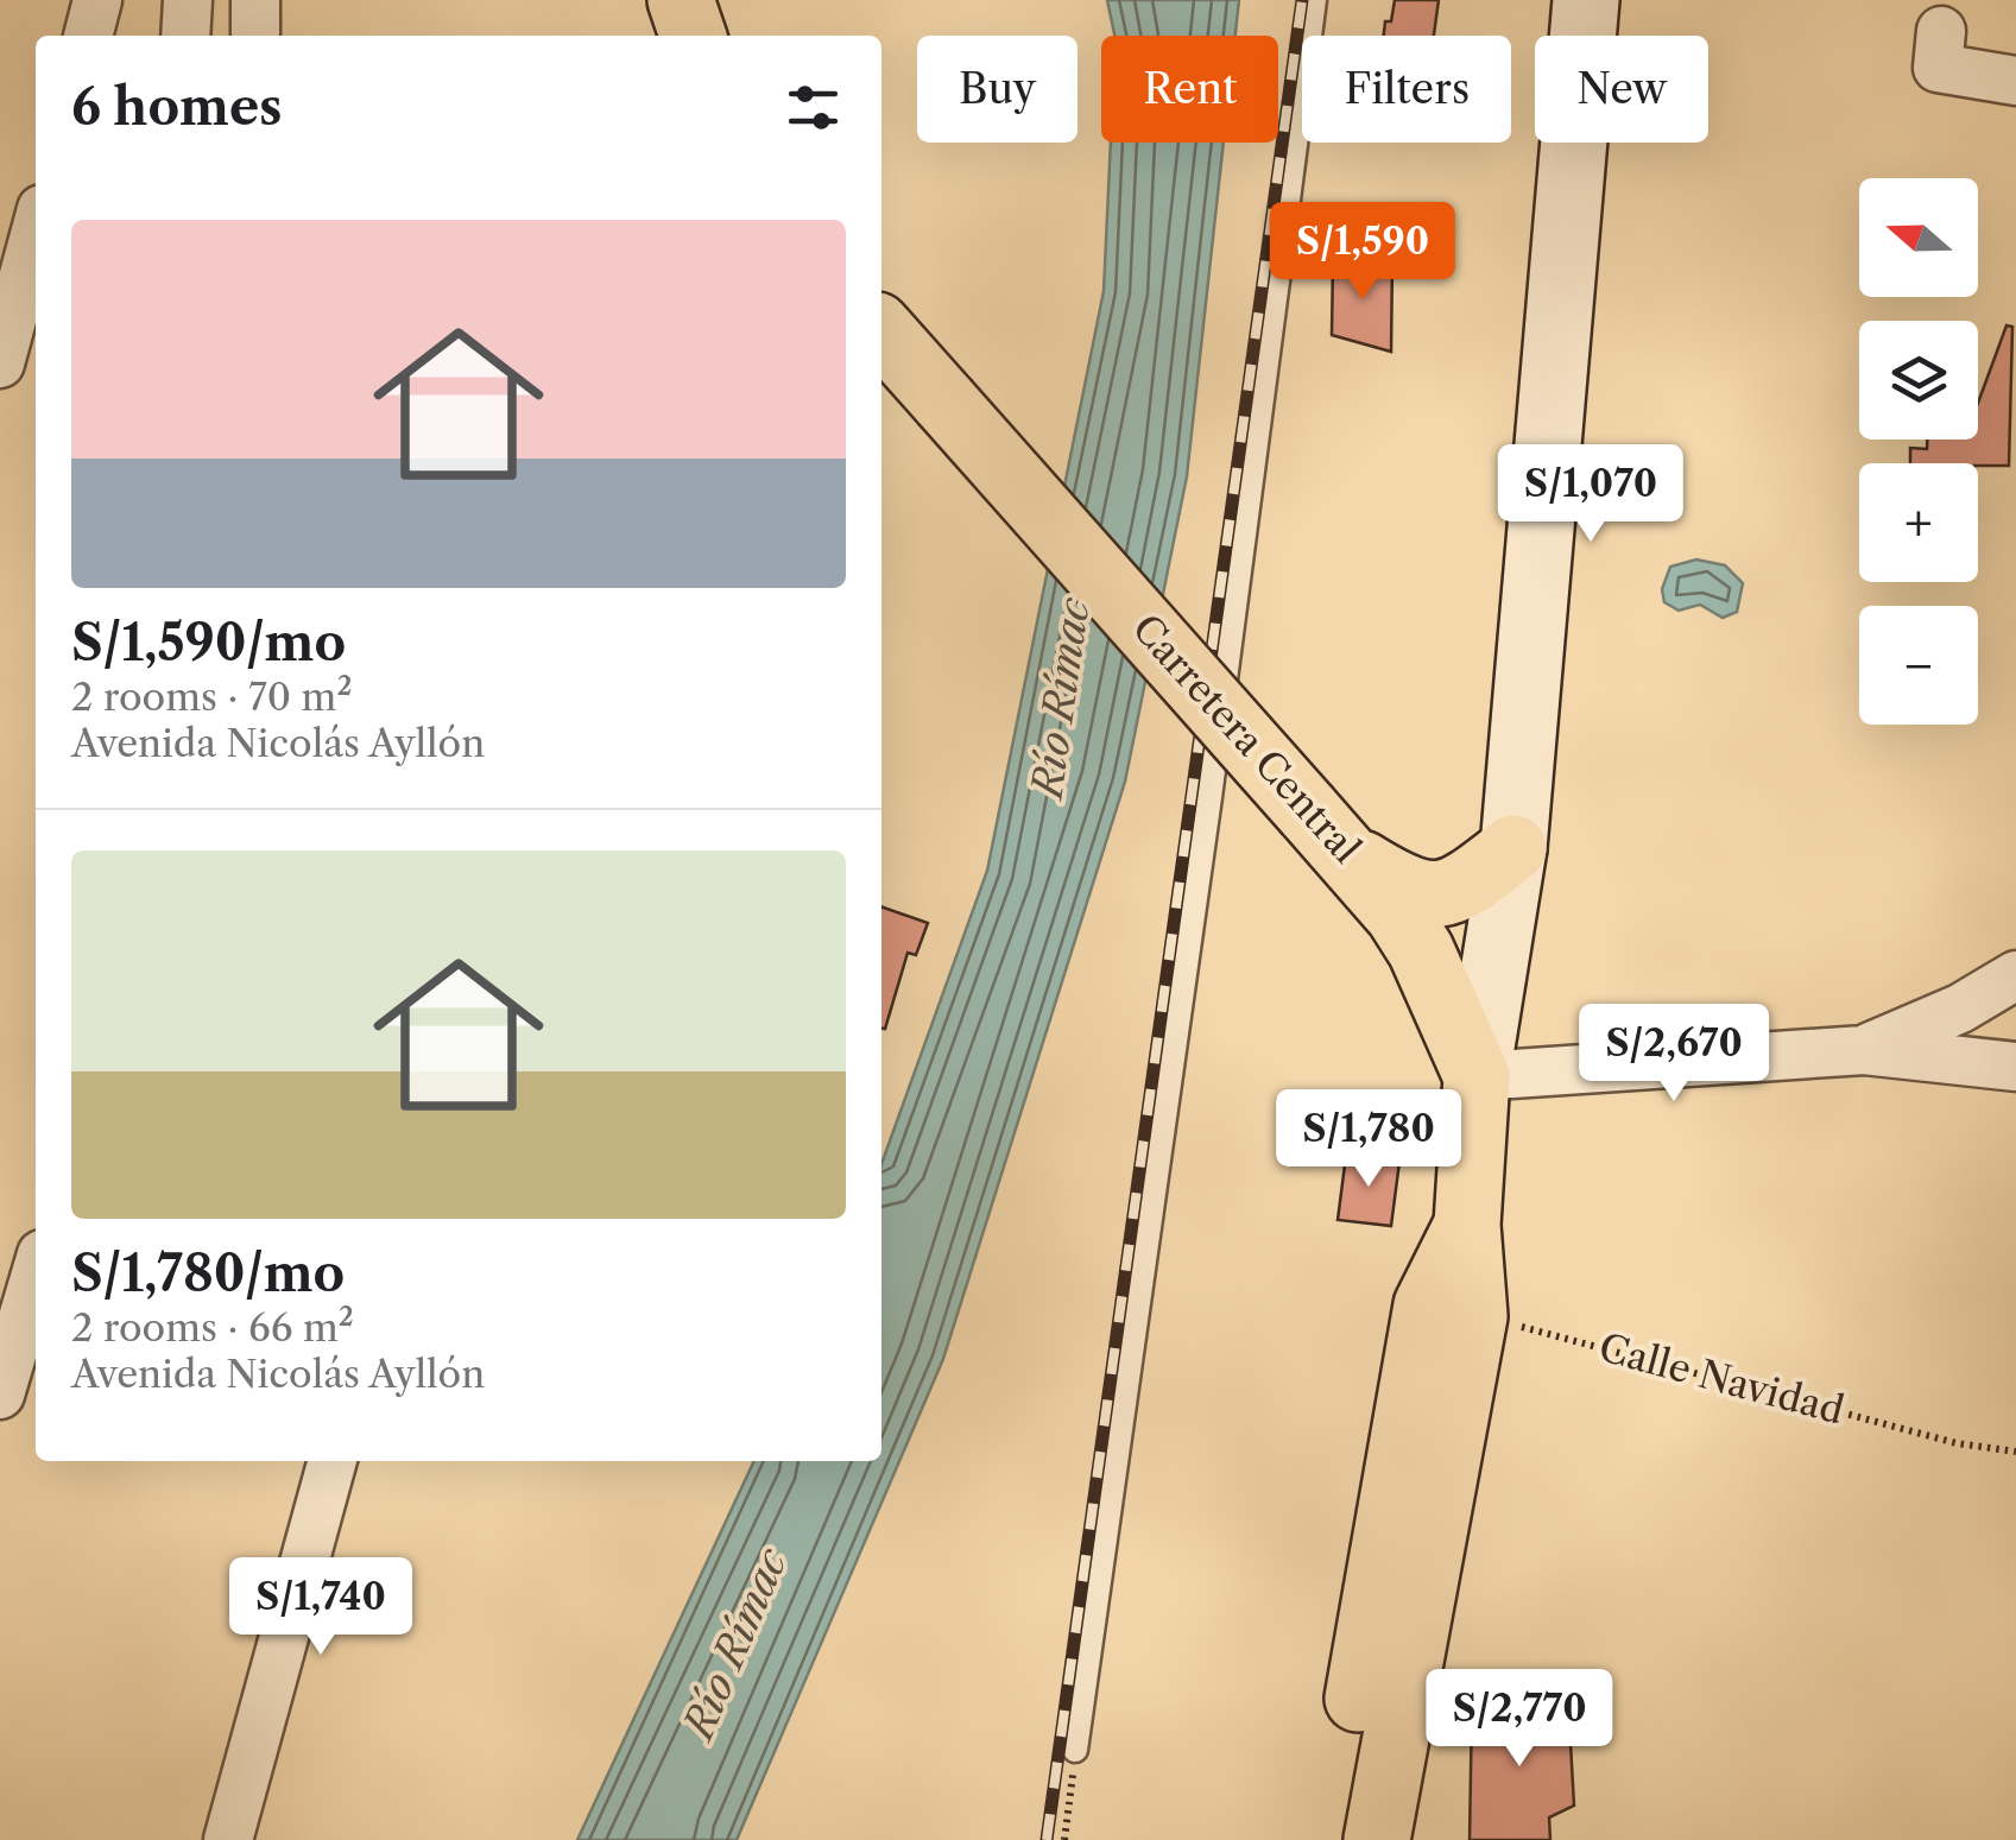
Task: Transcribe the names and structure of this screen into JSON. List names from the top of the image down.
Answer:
{
  "streets": {
    "highway": ["Carretera Central"],
    "path": ["Calle Navidad"]
  },
  "water": ["Río Rímac"],
  "north": "left",
  "page": {
    "chip": [
      "Buy",
      "Rent",
      "Filters",
      "New"
    ],
    "heading": "6 homes",
    "map_buttons": ["+", "−"],
    "list": [
      {
        "name": "S/1,590/mo",
        "note": "2 rooms · 70 m² · Avenida Nicolás Ayllón"
      },
      {
        "name": "S/1,780/mo",
        "note": "2 rooms · 66 m² · Avenida Nicolás Ayllón"
      }
    ],
    "price": [
      "S/1,590",
      "S/1,070",
      "S/2,670",
      "S/1,780",
      "S/1,740",
      "S/2,770"
    ]
  }
}
